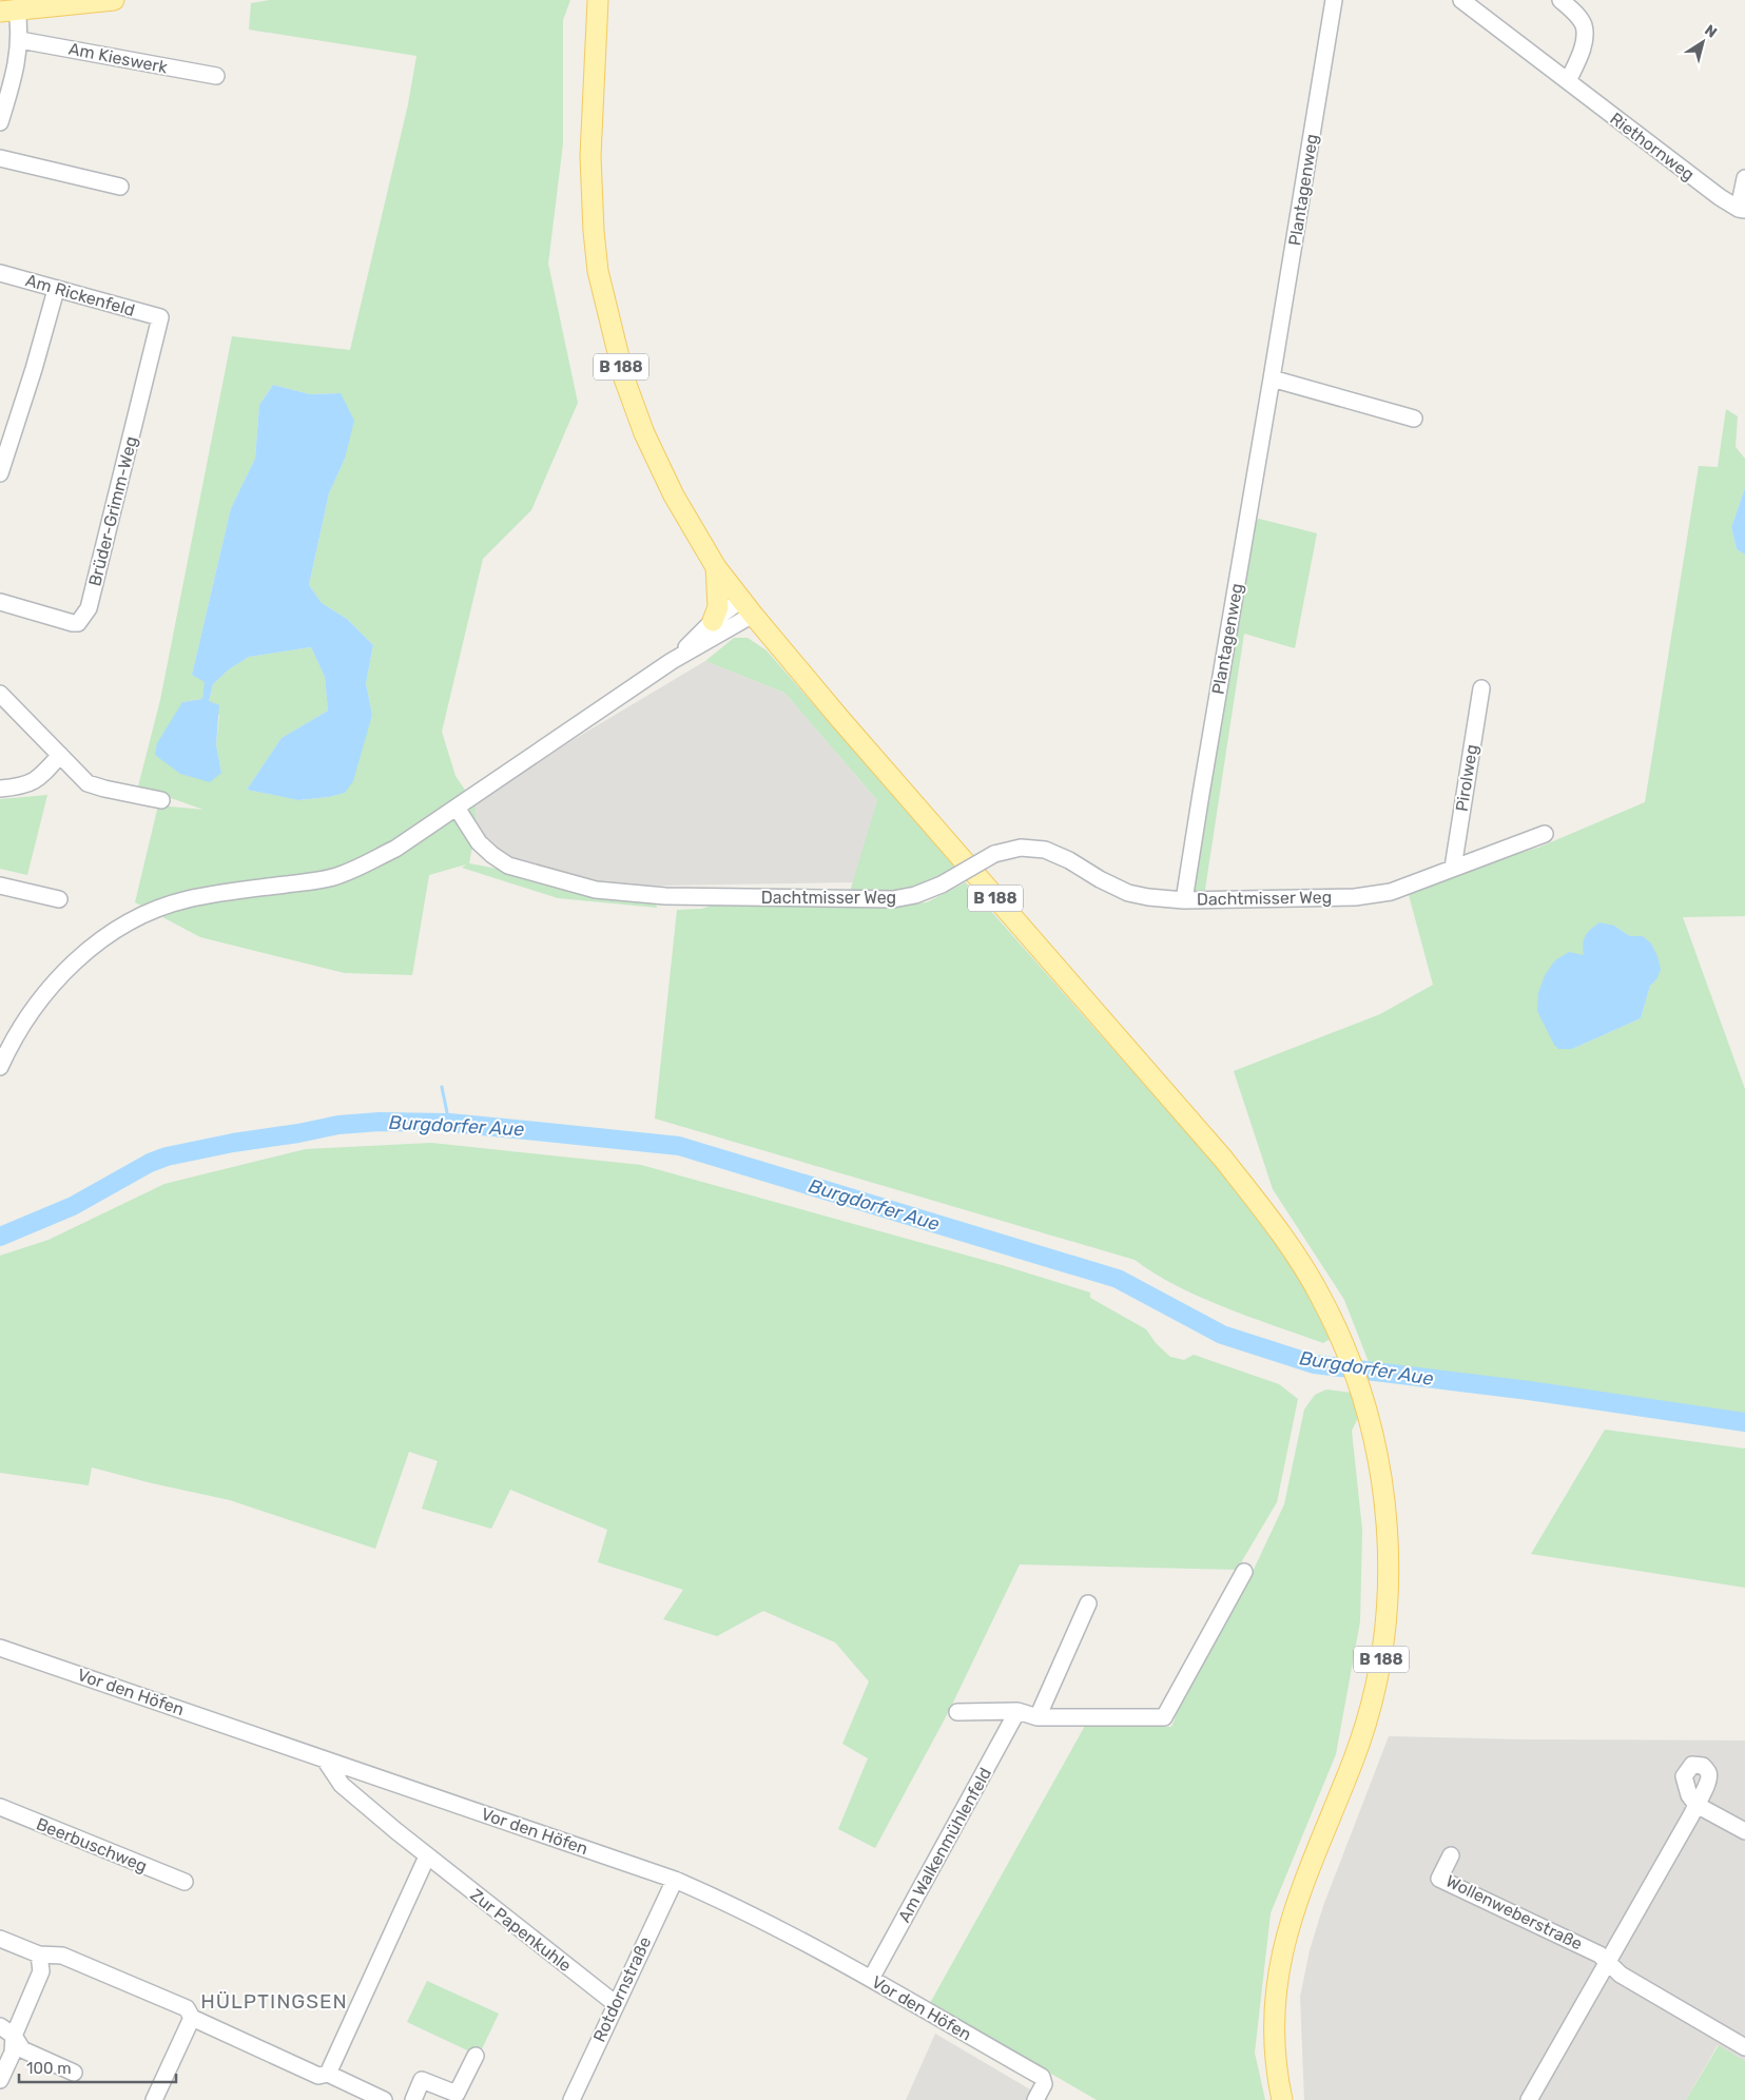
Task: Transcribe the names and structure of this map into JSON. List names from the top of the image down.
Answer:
{
  "streets": {
    "main road": ["B 188"],
    "street": [
      "Am Kieswerk",
      "Riethornweg",
      "Plantagenweg",
      "Am Rickenfeld",
      "Brüder-Grimm-Weg",
      "Pirolweg",
      "Dachtmisser Weg",
      "Vor den Höfen",
      "Beerbuschweg",
      "Am Walkenmühlenfeld",
      "Wollenweberstraße",
      "Zur Papenkuhle",
      "Rotdornstraße"
    ]
  },
  "crossings": [
    ["Plantagenweg", "Dachtmisser Weg"],
    ["Am Rickenfeld", "Brüder-Grimm-Weg"],
    ["Pirolweg", "Dachtmisser Weg"],
    ["Vor den Höfen", "Am Walkenmühlenfeld"],
    ["Vor den Höfen", "Zur Papenkuhle"],
    ["Vor den Höfen", "Rotdornstraße"],
    ["Zur Papenkuhle", "Rotdornstraße"]
  ],
  "districts": ["HÜLPTINGSEN"],
  "water": ["Burgdorfer Aue"],
  "scale_bar": "100 m",
  "north": "top right"
}
